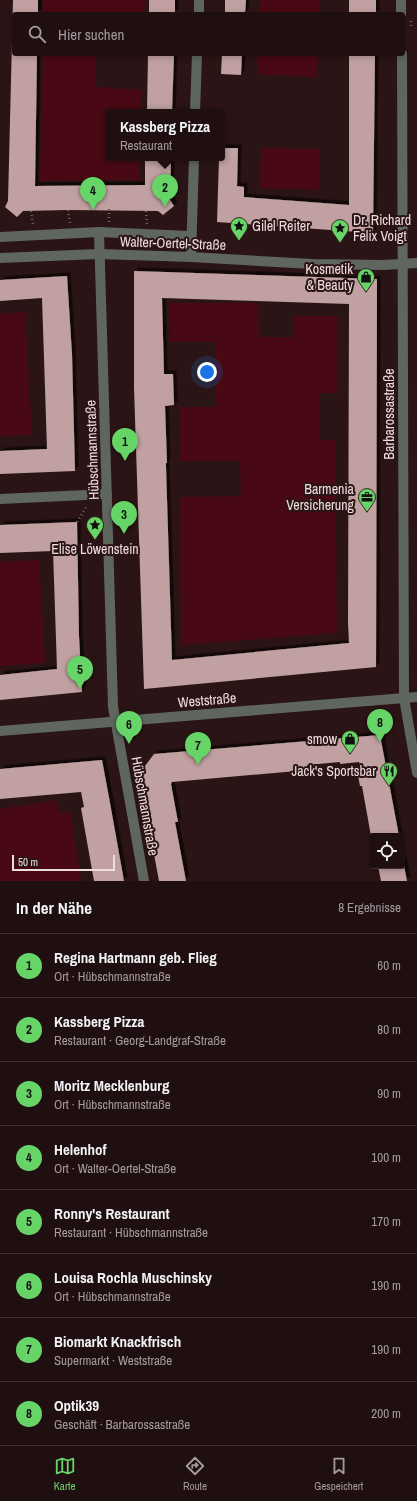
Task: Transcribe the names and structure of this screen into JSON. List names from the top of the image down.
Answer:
{
  "streets": {
    "street": [
      "Walter-Oertel-Straße",
      "Barbarossastraße",
      "Hübschmannstraße",
      "Weststraße"
    ]
  },
  "crossings": [
    ["Walter-Oertel-Straße", "Barbarossastraße"],
    ["Walter-Oertel-Straße", "Hübschmannstraße"],
    ["Barbarossastraße", "Weststraße"],
    ["Hübschmannstraße", "Weststraße"]
  ],
  "places": {
    "place": ["Gilel Reiter", "Dr. Richard Felix Voigt", "Elise Löwenstein"],
    "shop": ["Kosmetik & Beauty", "smow"],
    "office": ["Barmenia Versicherung"],
    "restaurant": ["Jack's Sportsbar"]
  },
  "scale_bar": "50 m",
  "page": {
    "search": "Hier suchen",
    "popup": ["Kassberg Pizza", "Restaurant"],
    "pins": [
      "2",
      "4",
      "1",
      "3",
      "5",
      "8",
      "6",
      "7"
    ],
    "scale": "50 m",
    "heading": ["In der Nähe", "8 Ergebnisse"],
    "list": [
      {
        "mark": "1",
        "name": "Regina Hartmann geb. Flieg",
        "note": "Ort · Hübschmannstraße",
        "value": "60 m"
      },
      {
        "mark": "2",
        "name": "Kassberg Pizza",
        "note": "Restaurant · Georg-Landgraf-Straße",
        "value": "80 m"
      },
      {
        "mark": "3",
        "name": "Moritz Mecklenburg",
        "note": "Ort · Hübschmannstraße",
        "value": "90 m"
      },
      {
        "mark": "4",
        "name": "Helenhof",
        "note": "Ort · Walter-Oertel-Straße",
        "value": "100 m"
      },
      {
        "mark": "5",
        "name": "Ronny's Restaurant",
        "note": "Restaurant · Hübschmannstraße",
        "value": "170 m"
      },
      {
        "mark": "6",
        "name": "Louisa Rochla Muschinsky",
        "note": "Ort · Hübschmannstraße",
        "value": "190 m"
      },
      {
        "mark": "7",
        "name": "Biomarkt Knackfrisch",
        "note": "Supermarkt · Weststraße",
        "value": "190 m"
      },
      {
        "mark": "8",
        "name": "Optik39",
        "note": "Geschäft · Barbarossastraße",
        "value": "200 m"
      }
    ],
    "nav": ["Karte", "Route", "Gespeichert"]
  }
}
